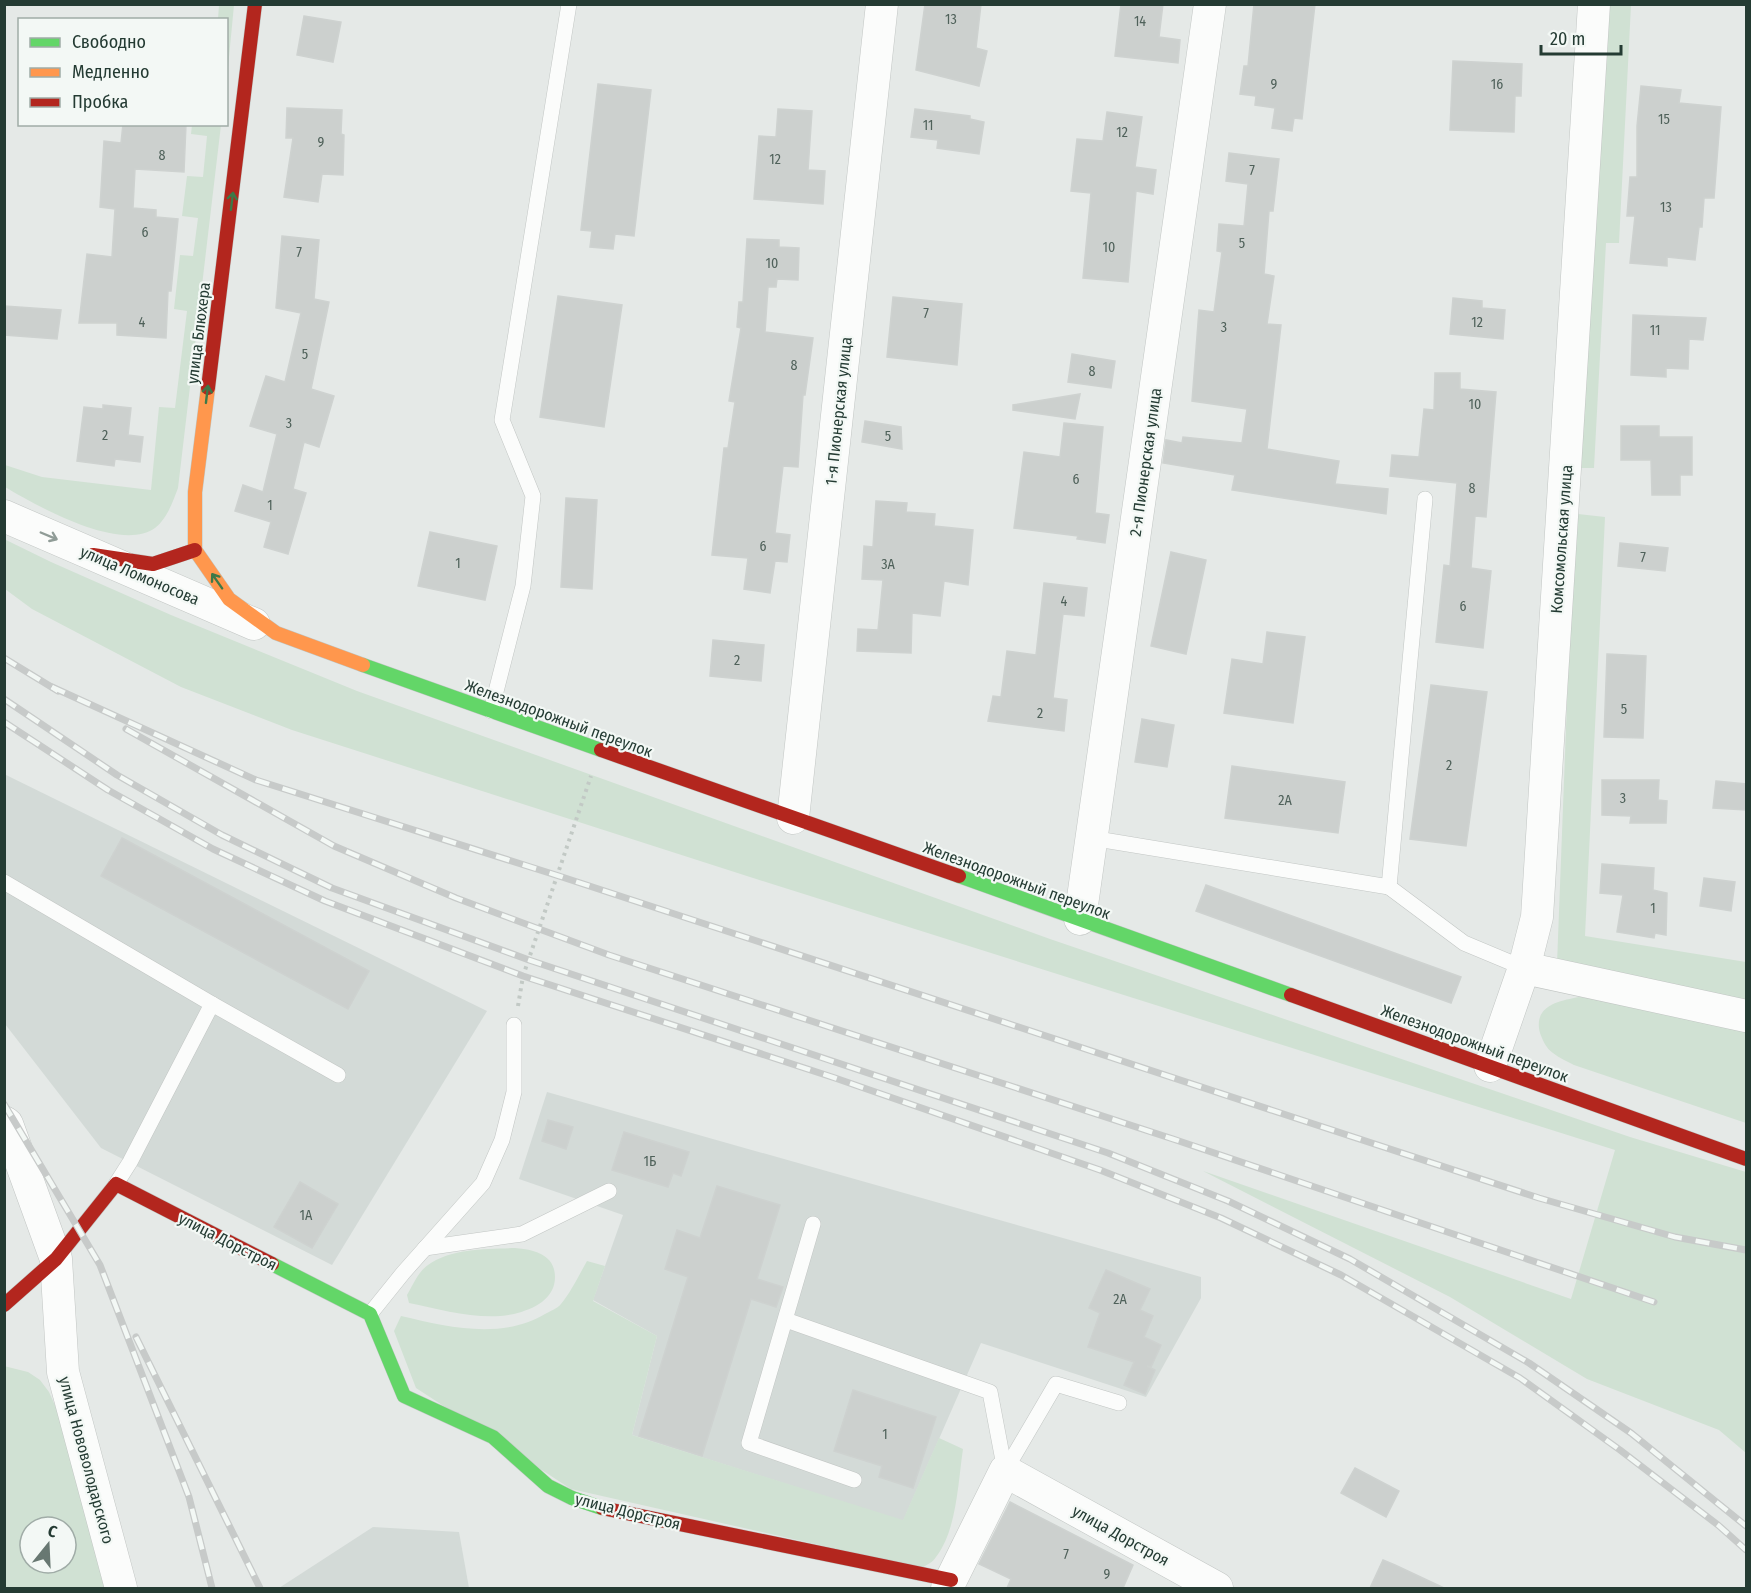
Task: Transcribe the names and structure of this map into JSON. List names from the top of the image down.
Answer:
{
  "streets": {
    "street": [
      "улица Блюхера",
      "1-я Пионерская улица",
      "2-я Пионерская улица",
      "Комсомольская улица",
      "улица Ломоносова",
      "Железнодорожный переулок",
      "улица Дорстроя",
      "улица Нововолодарского"
    ]
  },
  "crossings": [
    ["1-я Пионерская улица", "Железнодорожный переулок"],
    ["2-я Пионерская улица", "Железнодорожный переулок"],
    ["Комсомольская улица", "Железнодорожный переулок"],
    ["улица Ломоносова", "Железнодорожный переулок"]
  ],
  "one_way": ["улица Блюхера"],
  "house_numbers": [
    "13",
    "14",
    "9",
    "16",
    "15",
    "11",
    "12",
    "9",
    "8",
    "12",
    "7",
    "13",
    "6",
    "5",
    "10",
    "7",
    "10",
    "7",
    "4",
    "12",
    "3",
    "11",
    "5",
    "8",
    "8",
    "10",
    "3",
    "2",
    "5",
    "6",
    "8",
    "1",
    "6",
    "7",
    "1",
    "3А",
    "4",
    "6",
    "2",
    "5",
    "2",
    "2",
    "3",
    "2А",
    "1",
    "1Б",
    "1А",
    "2А",
    "1",
    "7",
    "9"
  ],
  "legend": ["Свободно", "Медленно", "Пробка"],
  "scale_bar": "20 m",
  "north": "top"
}
